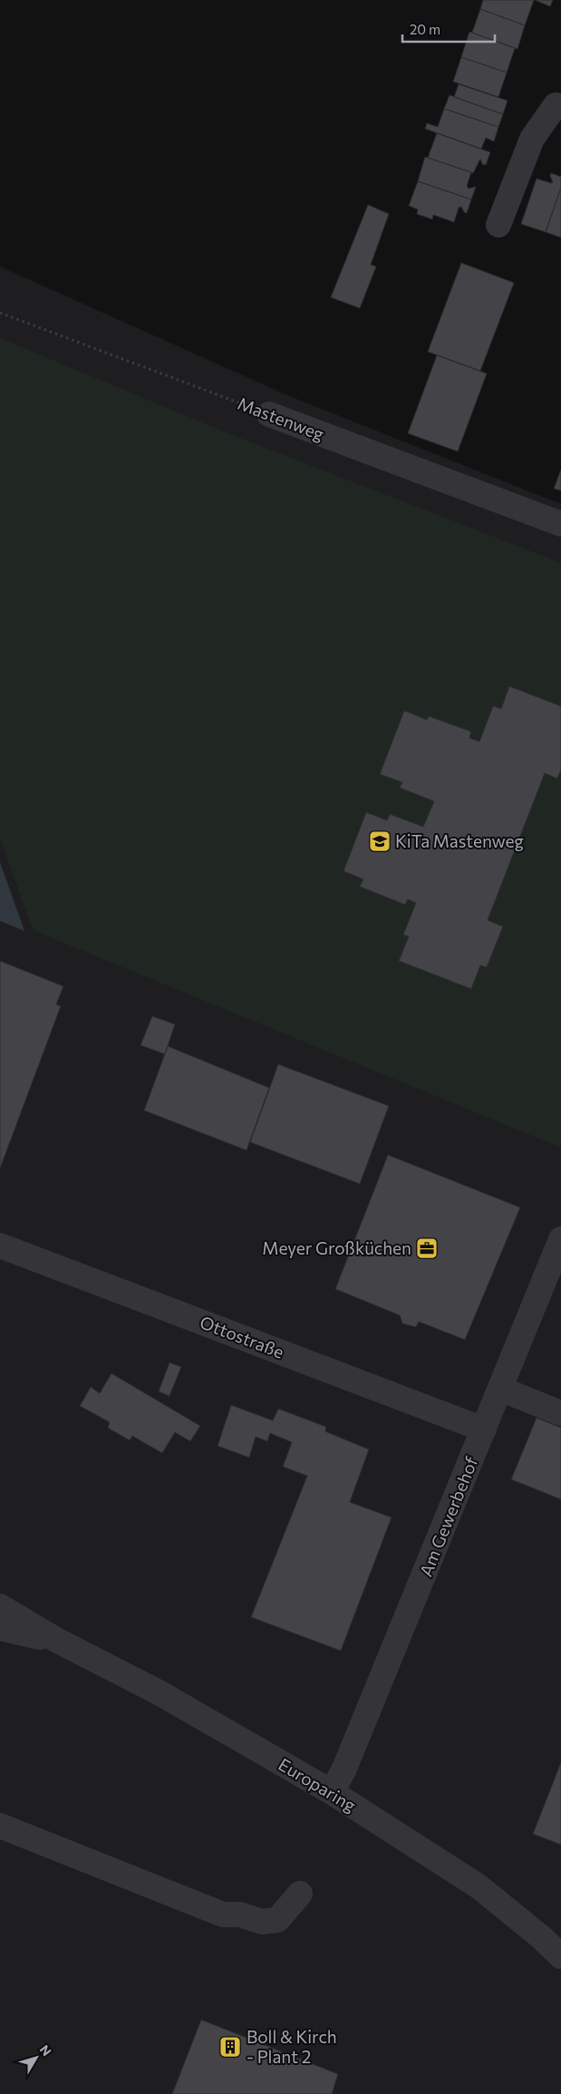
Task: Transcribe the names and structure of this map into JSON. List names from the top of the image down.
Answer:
{
  "streets": {
    "street": [
      "Mastenweg",
      "Ottostraße",
      "Am Gewerbehof",
      "Europaring"
    ]
  },
  "crossings": [
    ["Ottostraße", "Am Gewerbehof"],
    ["Am Gewerbehof", "Europaring"]
  ],
  "places": {
    "school or university": ["KiTa Mastenweg"],
    "office": ["Meyer Großküchen"],
    "building": ["Boll & Kirch - Plant 2"]
  },
  "scale_bar": "20 m",
  "north": "top right"
}
